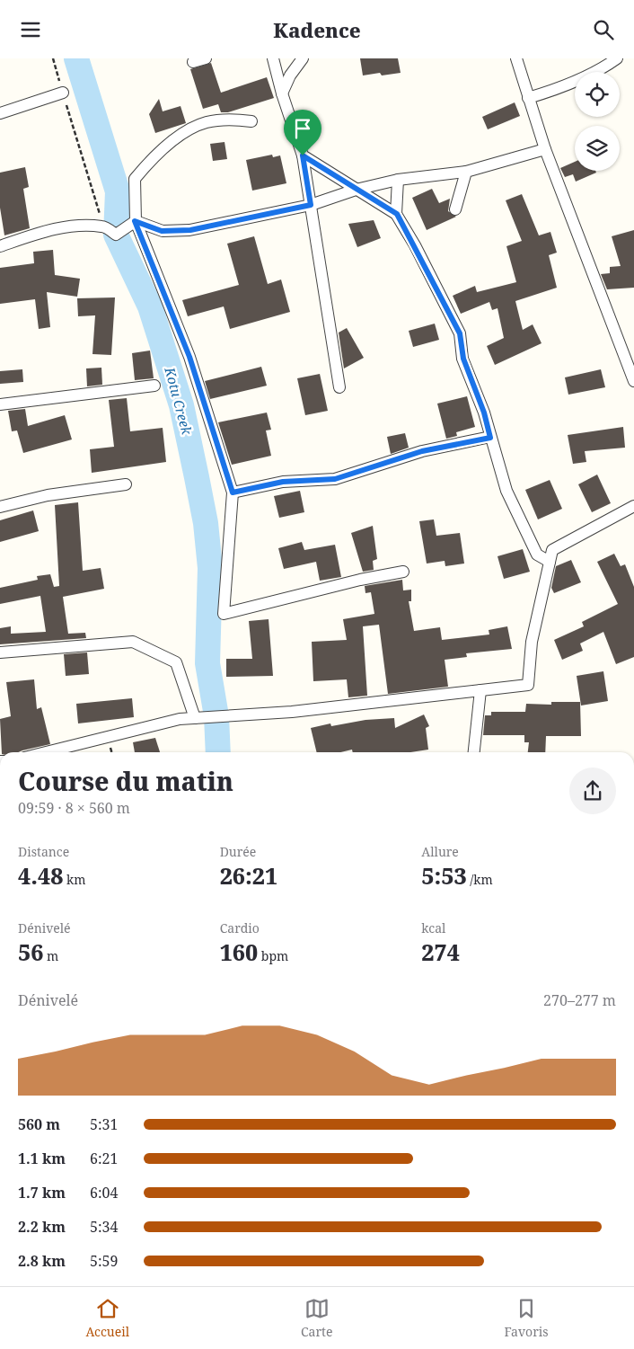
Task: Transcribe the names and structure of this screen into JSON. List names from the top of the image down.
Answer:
{
  "water": ["Kotu Creek"],
  "page": {
    "header": "Kadence",
    "heading": ["Course du matin", "09:59 · 8 × 560 m"],
    "stats": [
      ["Distance", "4.48 km"],
      ["Durée", "26:21"],
      ["Allure", "5:53 /km"],
      ["Dénivelé", "56 m"],
      ["Cardio", "160 bpm"],
      ["kcal", "274"]
    ],
    "chart": ["Dénivelé", "270–277 m"],
    "list": [
      {
        "name": "560 m",
        "note": "5:31"
      },
      {
        "name": "1.1 km",
        "note": "6:21"
      },
      {
        "name": "1.7 km",
        "note": "6:04"
      },
      {
        "name": "2.2 km",
        "note": "5:34"
      },
      {
        "name": "2.8 km",
        "note": "5:59"
      }
    ],
    "tabs": ["Accueil", "Carte", "Favoris"]
  }
}
